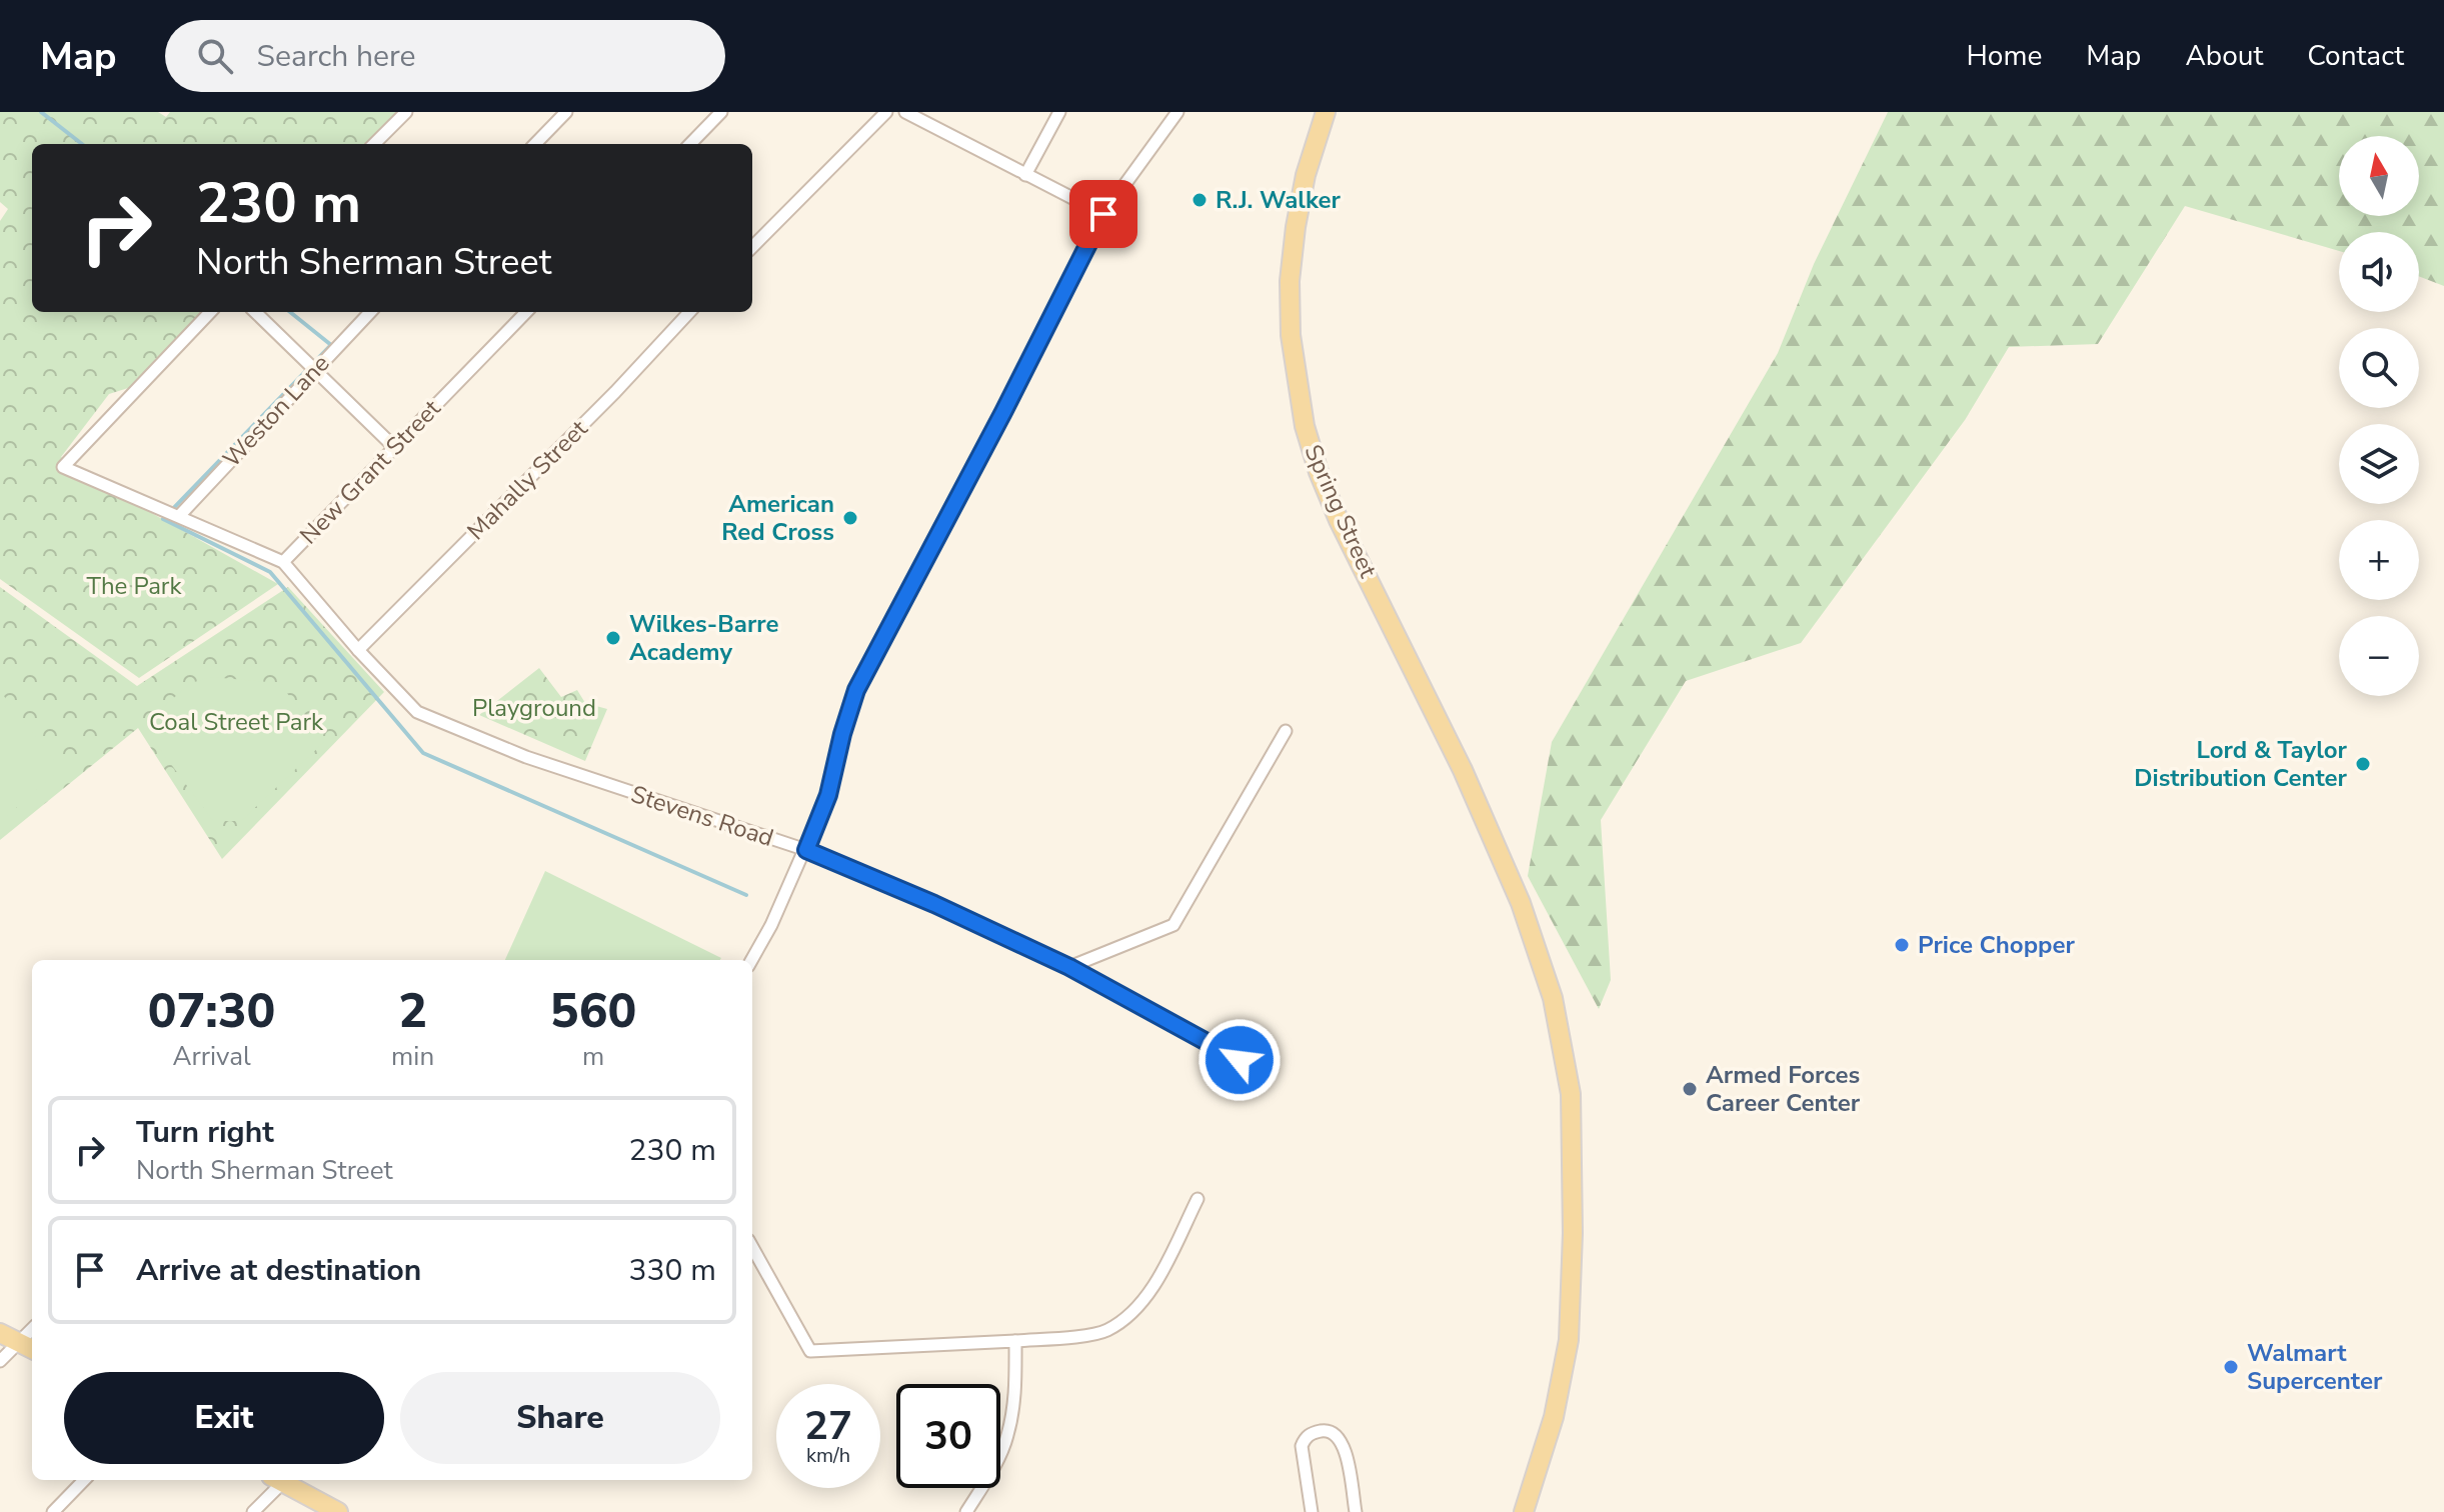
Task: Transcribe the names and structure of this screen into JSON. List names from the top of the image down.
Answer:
{
  "streets": {
    "main road": ["Spring Street"],
    "street": [
      "Weston Lane",
      "New Grant Street",
      "Mahally Street",
      "Stevens Road"
    ]
  },
  "crossings": [
    ["New Grant Street", "Mahally Street"],
    ["New Grant Street", "Stevens Road"]
  ],
  "parks": ["The Park", "Playground", "Coal Street Park"],
  "places": [
    "R.J. Walker",
    "American Red Cross",
    "Wilkes-Barre Academy",
    "Lord & Taylor Distribution Center",
    "Price Chopper",
    "Armed Forces Career Center",
    "Walmart Supercenter"
  ],
  "north": "top",
  "page": {
    "header": "Map",
    "search": "Search here",
    "nav": [
      "Home",
      "Map",
      "About",
      "Contact"
    ],
    "map_buttons": ["+", "−"],
    "turn": ["230 m", "North Sherman Street"],
    "eta": [
      "07:30",
      "Arrival",
      "2",
      "min",
      "560",
      "m"
    ],
    "list": [
      {
        "name": "Turn right",
        "note": "North Sherman Street",
        "value": "230 m"
      },
      {
        "name": "Arrive at destination",
        "value": "330 m"
      }
    ],
    "buttons": ["Exit", "Share"],
    "speed": "27 km/h",
    "limit": "30"
  }
}
